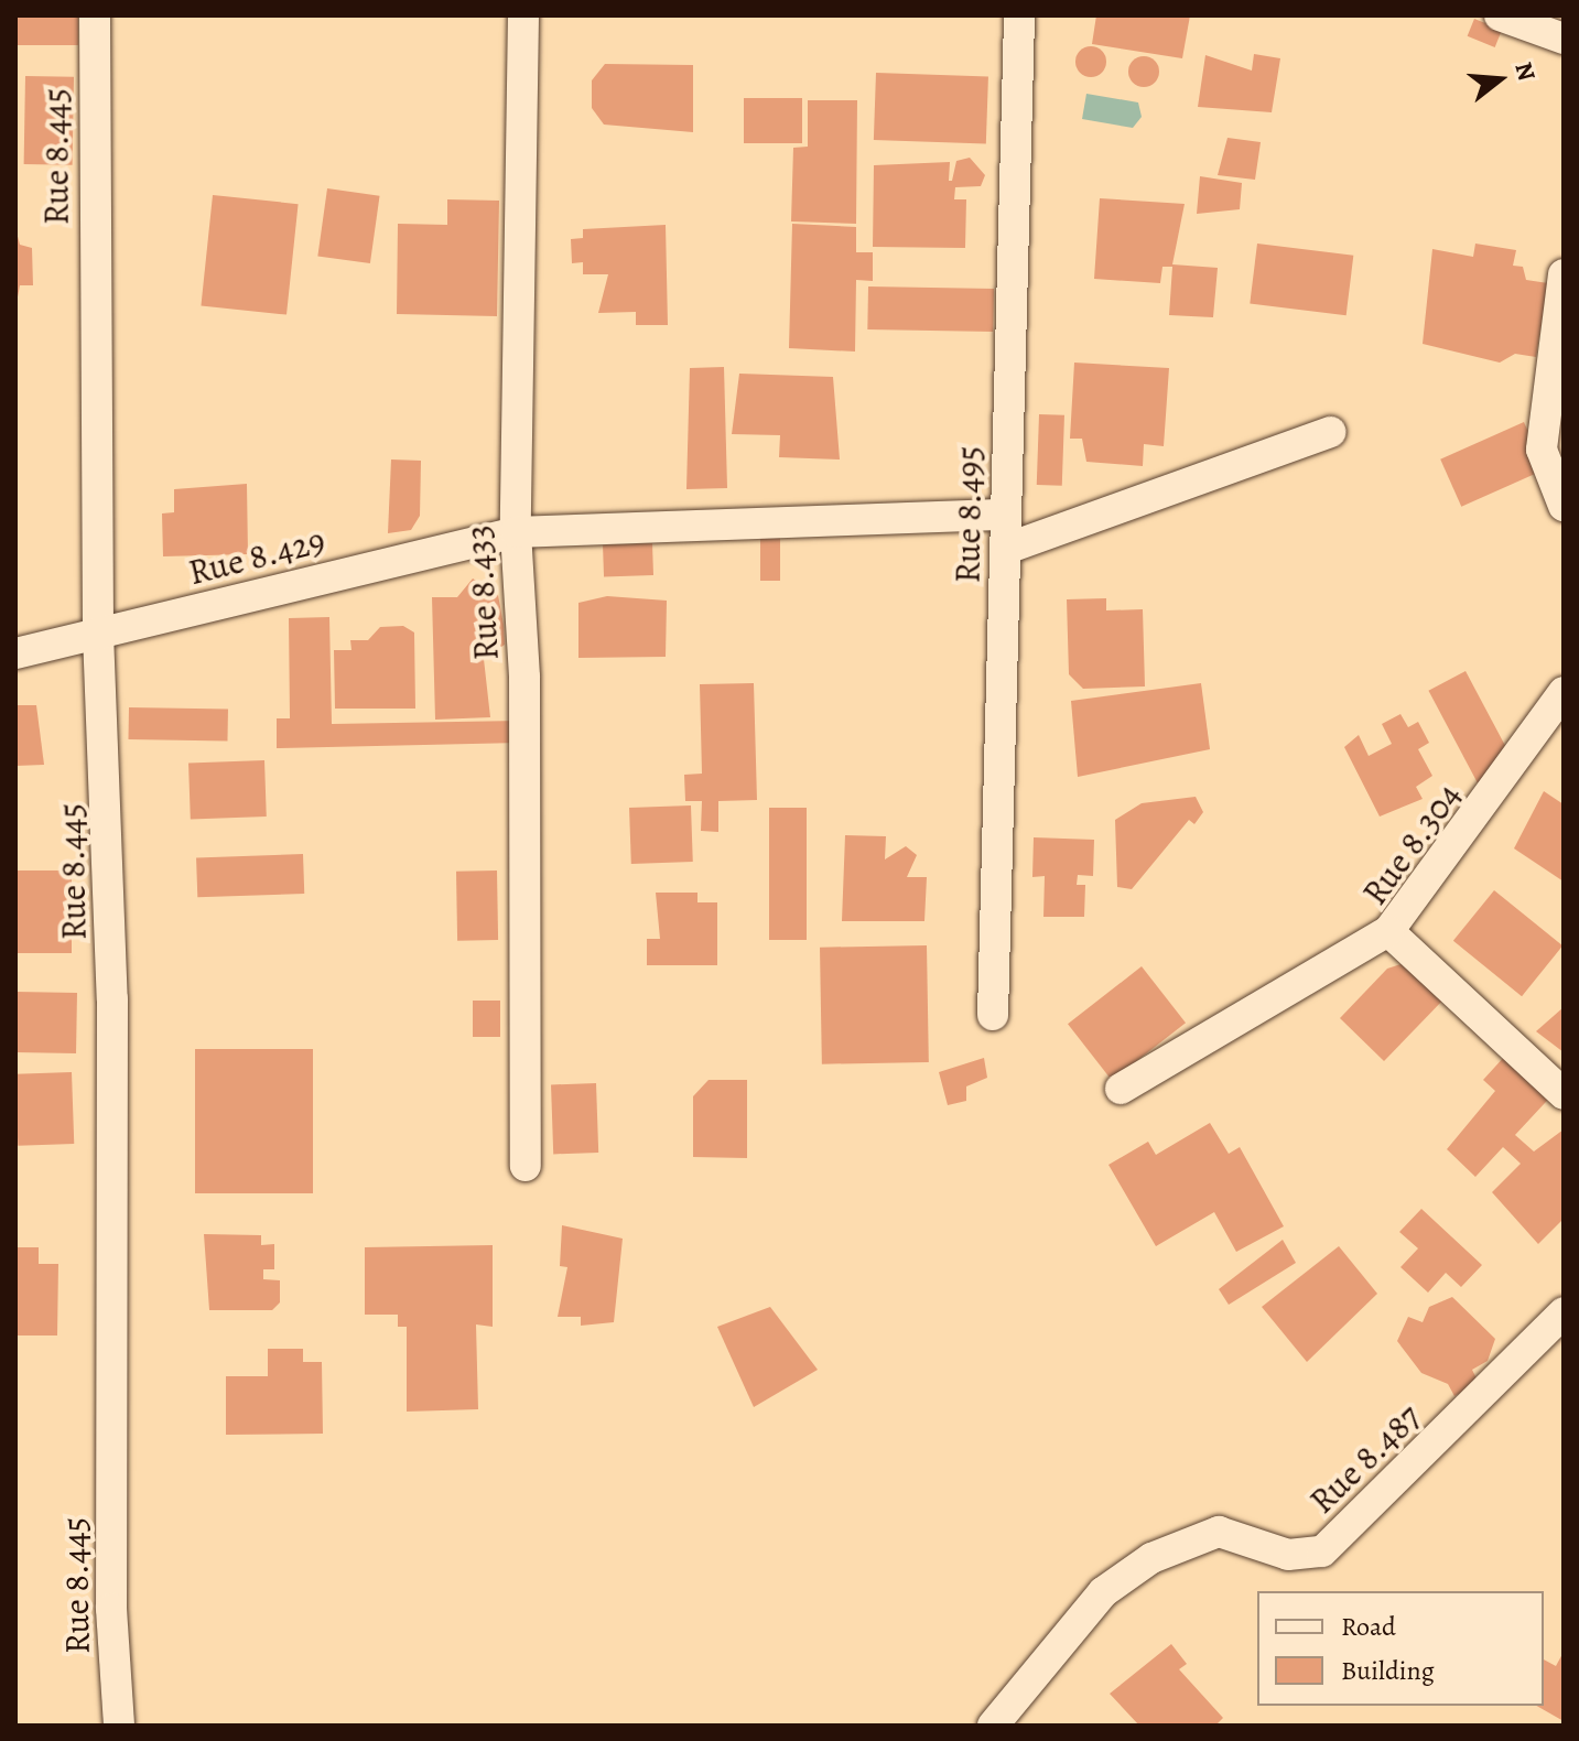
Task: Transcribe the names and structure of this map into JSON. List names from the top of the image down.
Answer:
{
  "streets": {
    "street": [
      "Rue 8.445",
      "Rue 8.495",
      "Rue 8.429",
      "Rue 8.433",
      "Rue 8.304",
      "Rue 8.487"
    ]
  },
  "crossings": [
    ["Rue 8.445", "Rue 8.429"],
    ["Rue 8.495", "Rue 8.429"],
    ["Rue 8.429", "Rue 8.433"]
  ],
  "legend": ["Road", "Building"],
  "north": "right"
}
